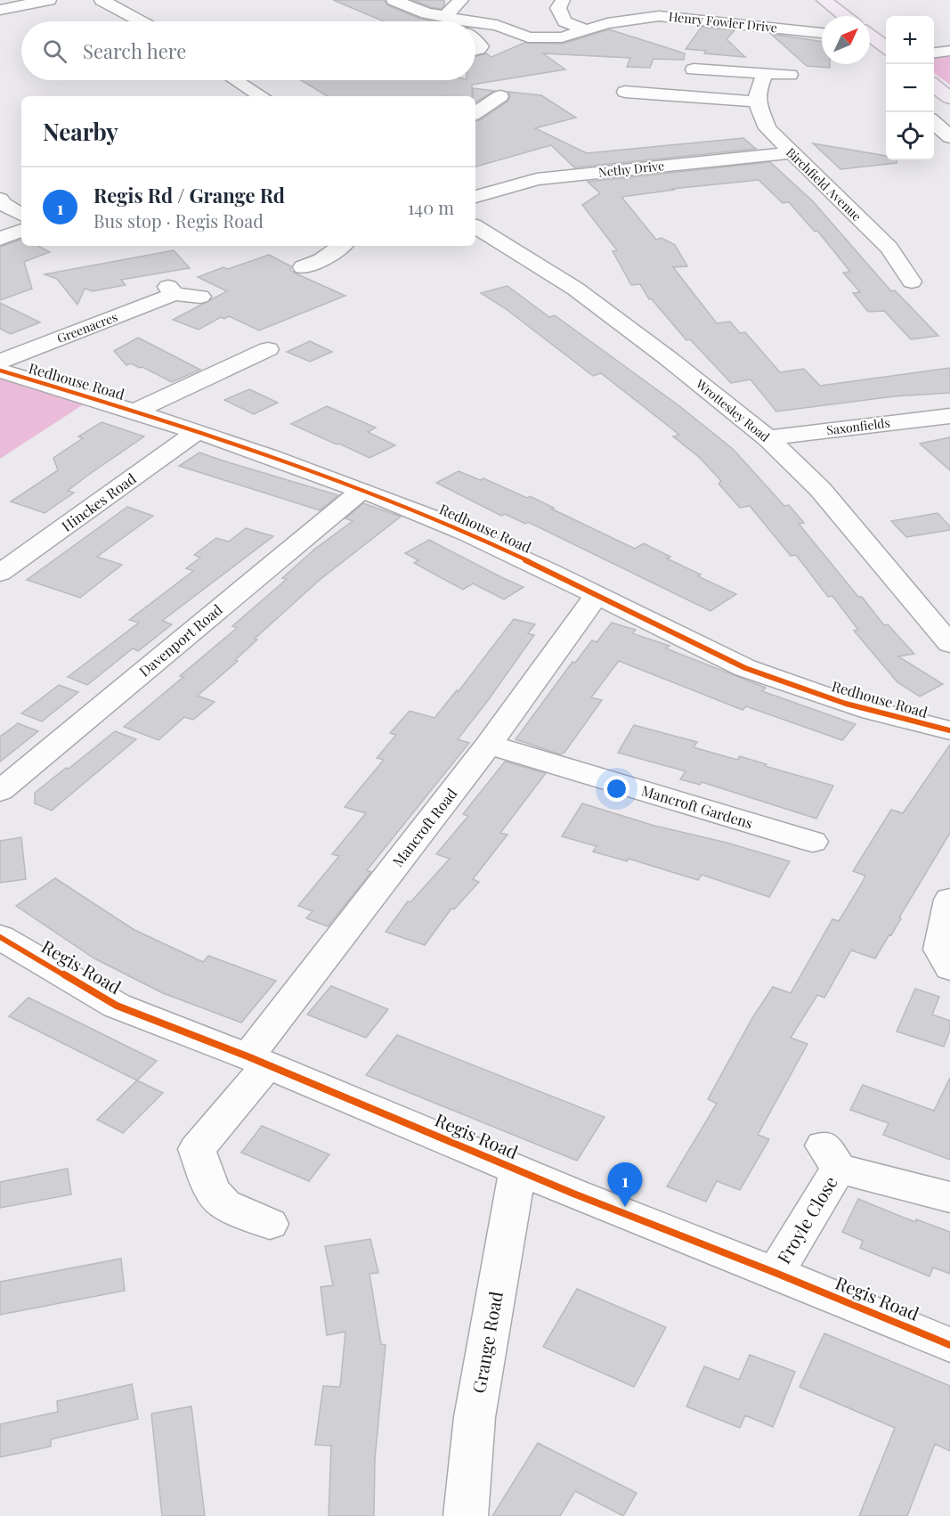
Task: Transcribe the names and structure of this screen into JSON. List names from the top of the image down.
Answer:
{
  "streets": {
    "street": [
      "Henry Fowler Drive",
      "Nethy Drive",
      "Birchfield Avenue",
      "Greenacres",
      "Redhouse Road",
      "Wrottesley Road",
      "Saxonfields",
      "Hinckes Road",
      "Davenport Road",
      "Mancroft Gardens",
      "Mancroft Road",
      "Regis Road",
      "Froyle Close",
      "Grange Road"
    ]
  },
  "crossings": [
    ["Nethy Drive", "Birchfield Avenue"],
    ["Redhouse Road", "Hinckes Road"],
    ["Redhouse Road", "Davenport Road"],
    ["Redhouse Road", "Mancroft Road"],
    ["Wrottesley Road", "Saxonfields"],
    ["Mancroft Gardens", "Mancroft Road"],
    ["Mancroft Road", "Regis Road"],
    ["Regis Road", "Froyle Close"],
    ["Regis Road", "Grange Road"]
  ],
  "north": "top right",
  "page": {
    "map_buttons": ["+", "−"],
    "search": "Search here",
    "heading": "Nearby",
    "list": [
      {
        "mark": "1",
        "name": "Regis Rd / Grange Rd",
        "note": "Bus stop · Regis Road",
        "value": "140 m"
      }
    ],
    "pins": "1"
  }
}
